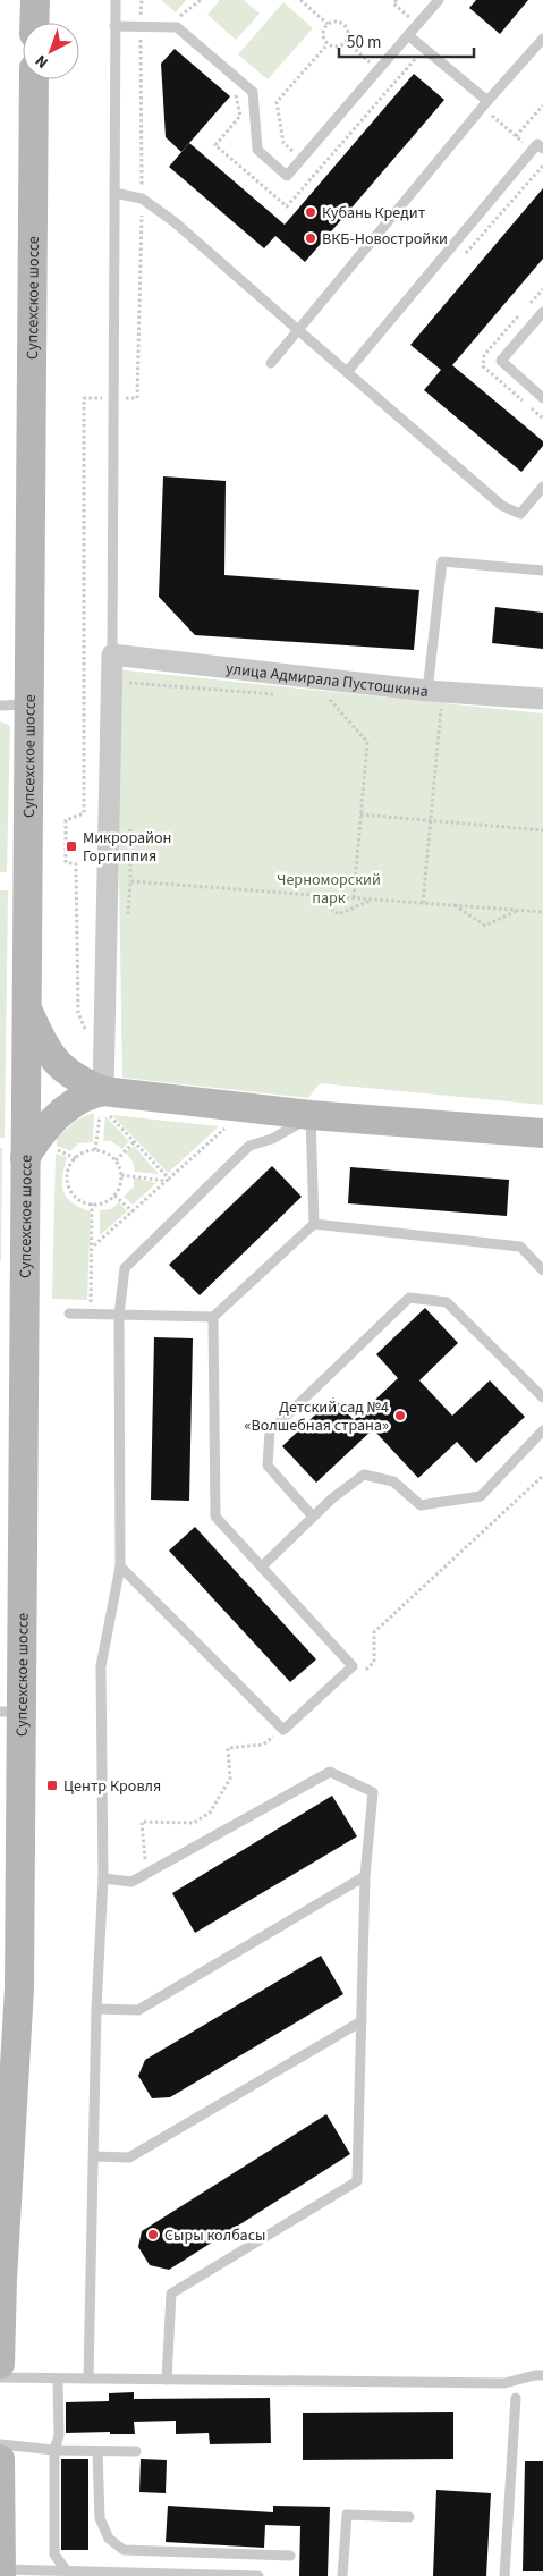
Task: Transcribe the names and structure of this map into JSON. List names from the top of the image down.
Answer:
{
  "streets": {
    "main road": ["Супсехское шоссе"],
    "street": ["улица Адмирала Пустошкина"]
  },
  "parks": ["Черноморский парк"],
  "places": {
    "other": [
      "Кубань Кредит",
      "ВКБ-Новостройки",
      "Детский сад №4 «Волшебная страна»",
      "Сыры колбасы"
    ],
    "transit": ["Микрорайон Горгиппия", "Центр Кровля"]
  },
  "scale_bar": "50 m",
  "north": "bottom left"
}
